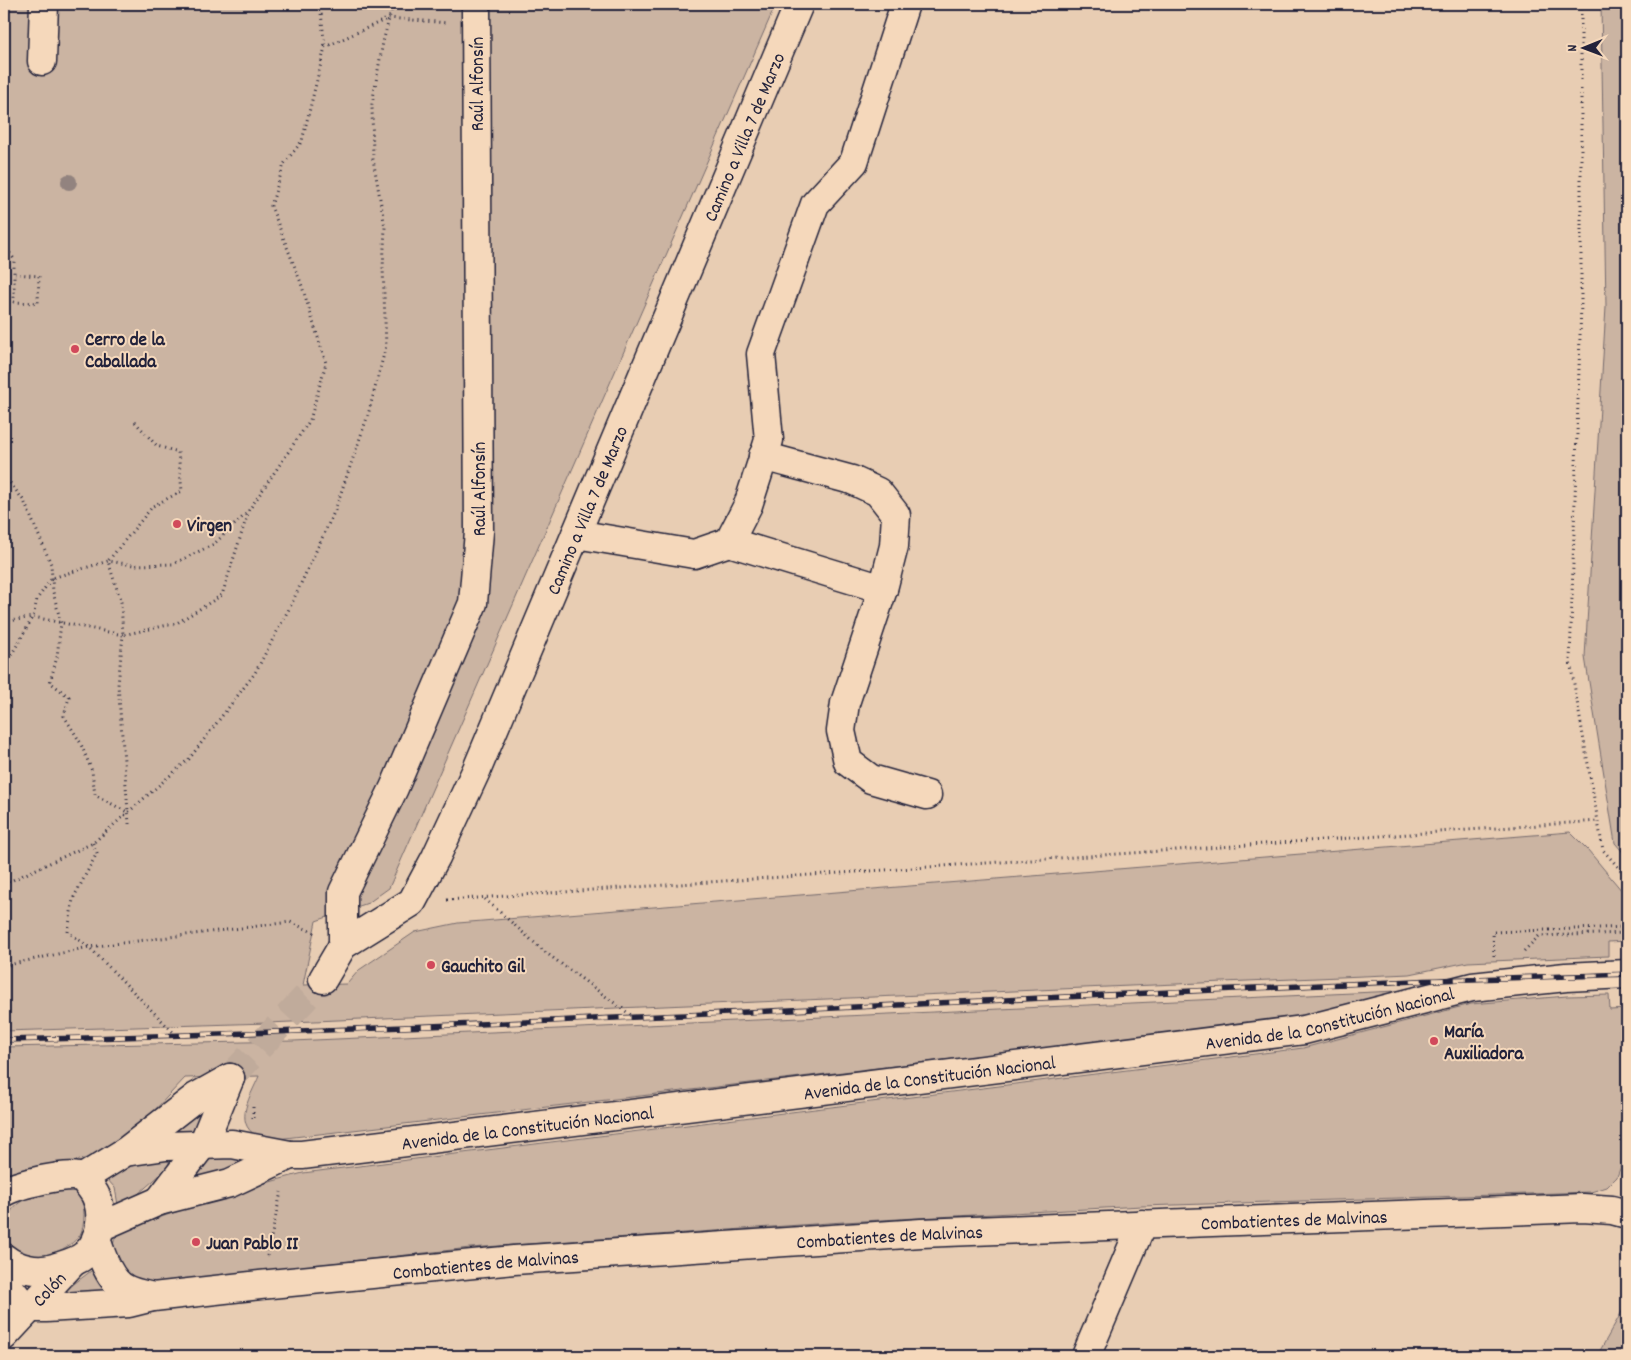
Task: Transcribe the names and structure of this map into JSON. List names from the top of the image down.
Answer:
{
  "streets": {
    "street": [
      "Raúl Alfonsín",
      "Camino a Villa 7 de Marzo",
      "Avenida de la Constitución Nacional",
      "Combatientes de Malvinas",
      "Colón"
    ]
  },
  "crossings": [
    ["Raúl Alfonsín", "Camino a Villa 7 de Marzo"],
    ["Avenida de la Constitución Nacional", "Combatientes de Malvinas"],
    ["Avenida de la Constitución Nacional", "Colón"],
    ["Combatientes de Malvinas", "Colón"]
  ],
  "places": [
    "Cerro de la Caballada",
    "Virgen",
    "Gauchito Gil",
    "María Auxiliadora",
    "Juan Pablo II"
  ],
  "north": "left"
}
